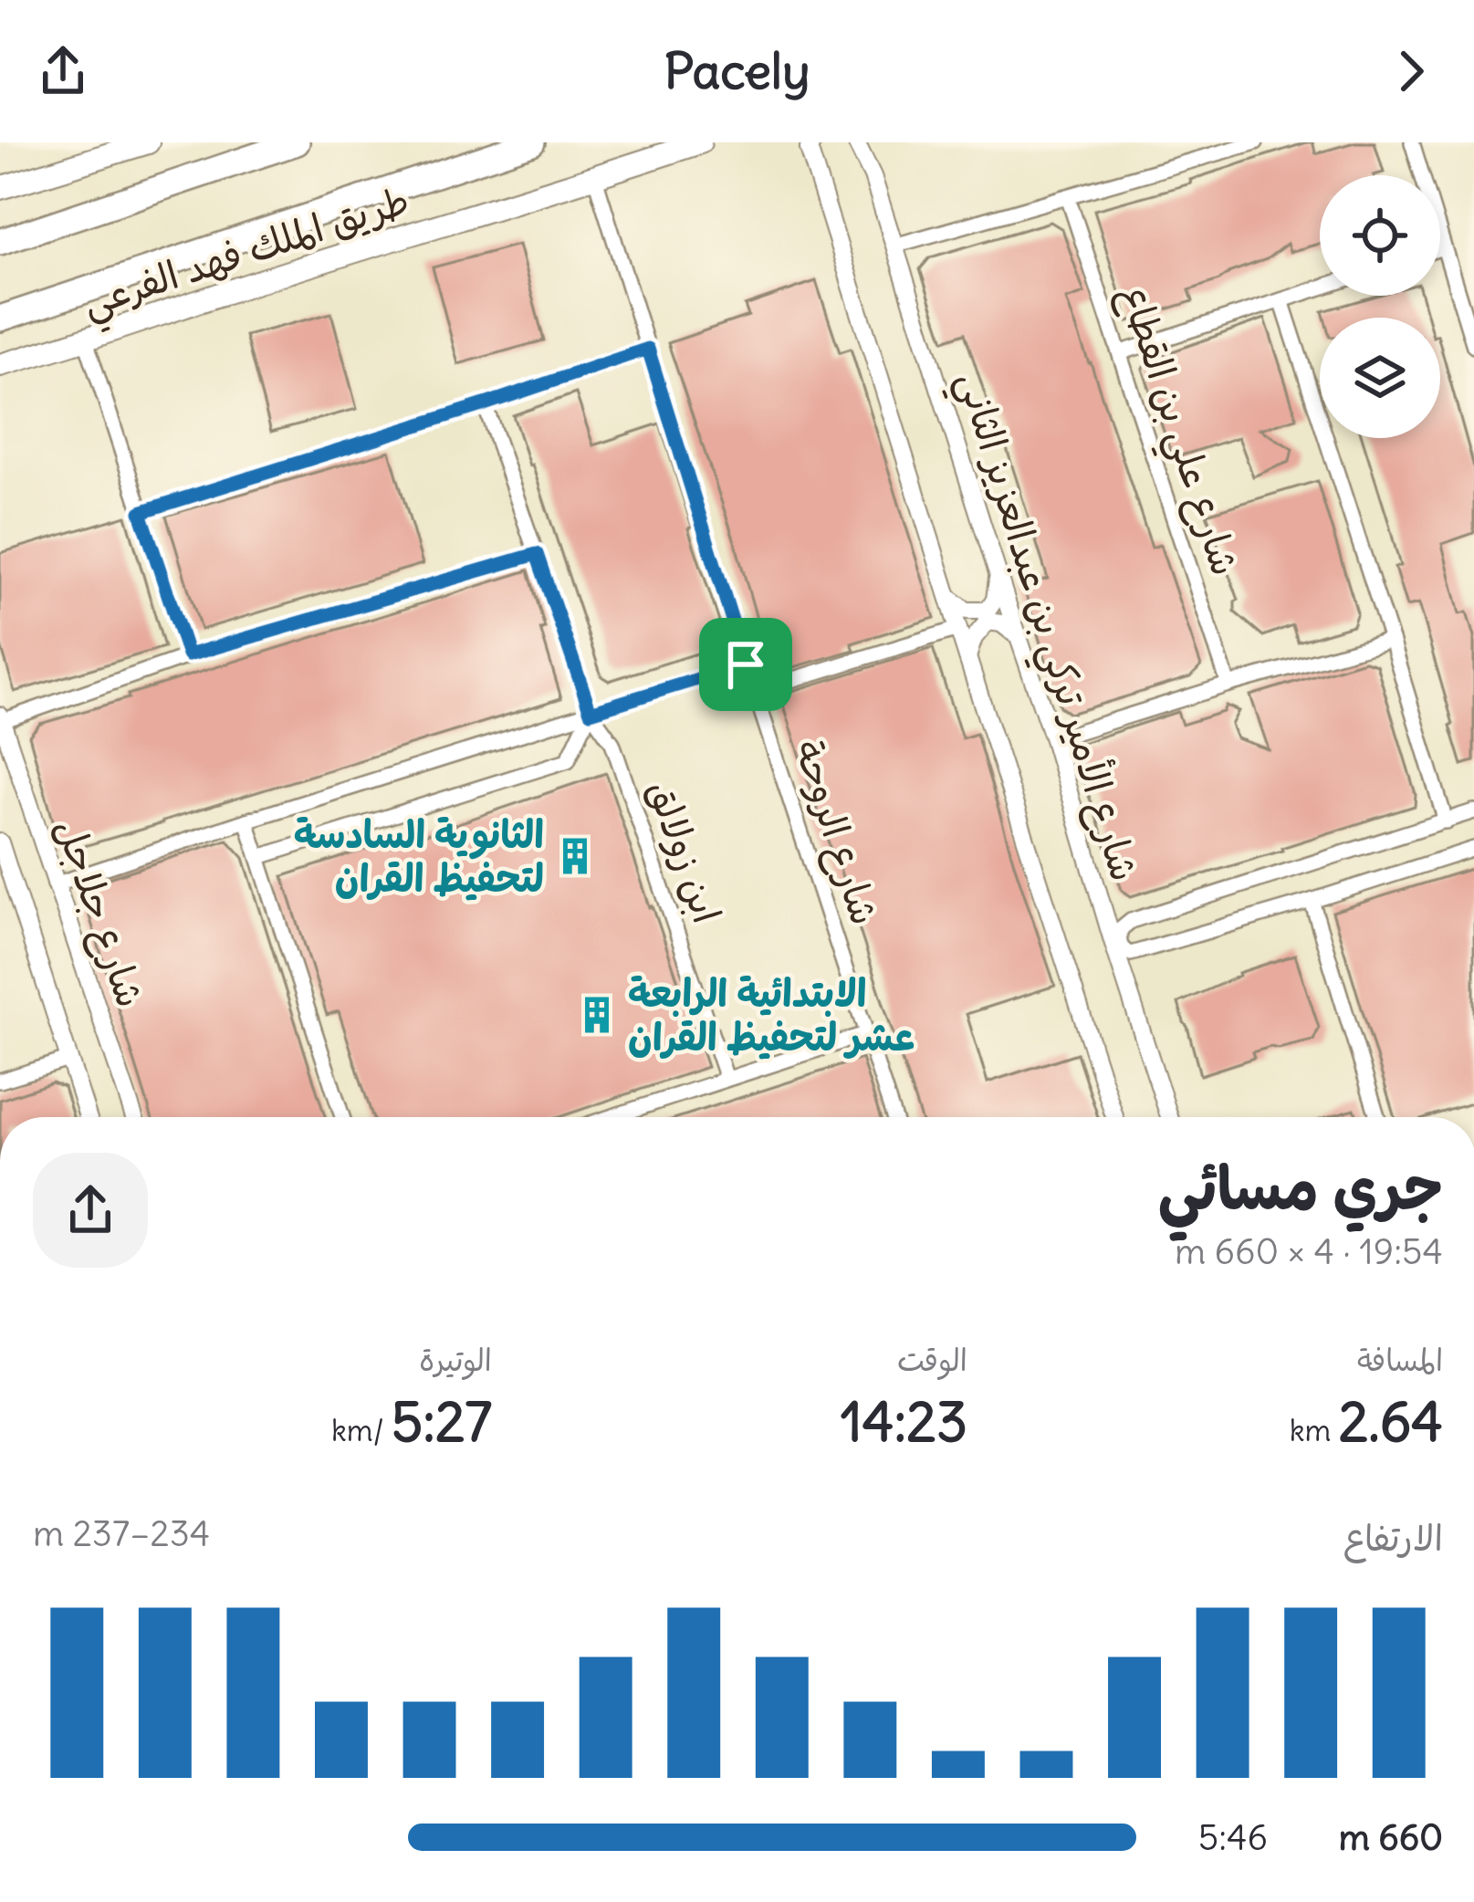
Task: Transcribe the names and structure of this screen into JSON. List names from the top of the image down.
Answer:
{
  "streets": {
    "main road": ["طريق الملك فهد الفرعي"],
    "street": [
      "شارع علي بن القطاع",
      "شارع الأمير تركي بن عبدالعزيز الثاني",
      "شارع الروحة",
      "ابن زولالق",
      "شارع جلاجل"
    ]
  },
  "crossings": [
    ["طريق الملك فهد الفرعي", "شارع الروحة"]
  ],
  "places": {
    "building": ["الثانوية السادسة لتحفيظ القران", "الابتدائية الرابعة عشر لتحفيظ القران"]
  },
  "page": {
    "header": "Pacely",
    "heading": ["جري مسائي", "19:54 · 4 × 660 m"],
    "stats": [
      ["المسافة", "2.64 km"],
      ["الوقت", "14:23"],
      ["الوتيرة", "5:27 /km"]
    ],
    "chart": ["الارتفاع", "234–237 m"],
    "list": [
      {
        "name": "660 m",
        "note": "5:46"
      }
    ]
  }
}
